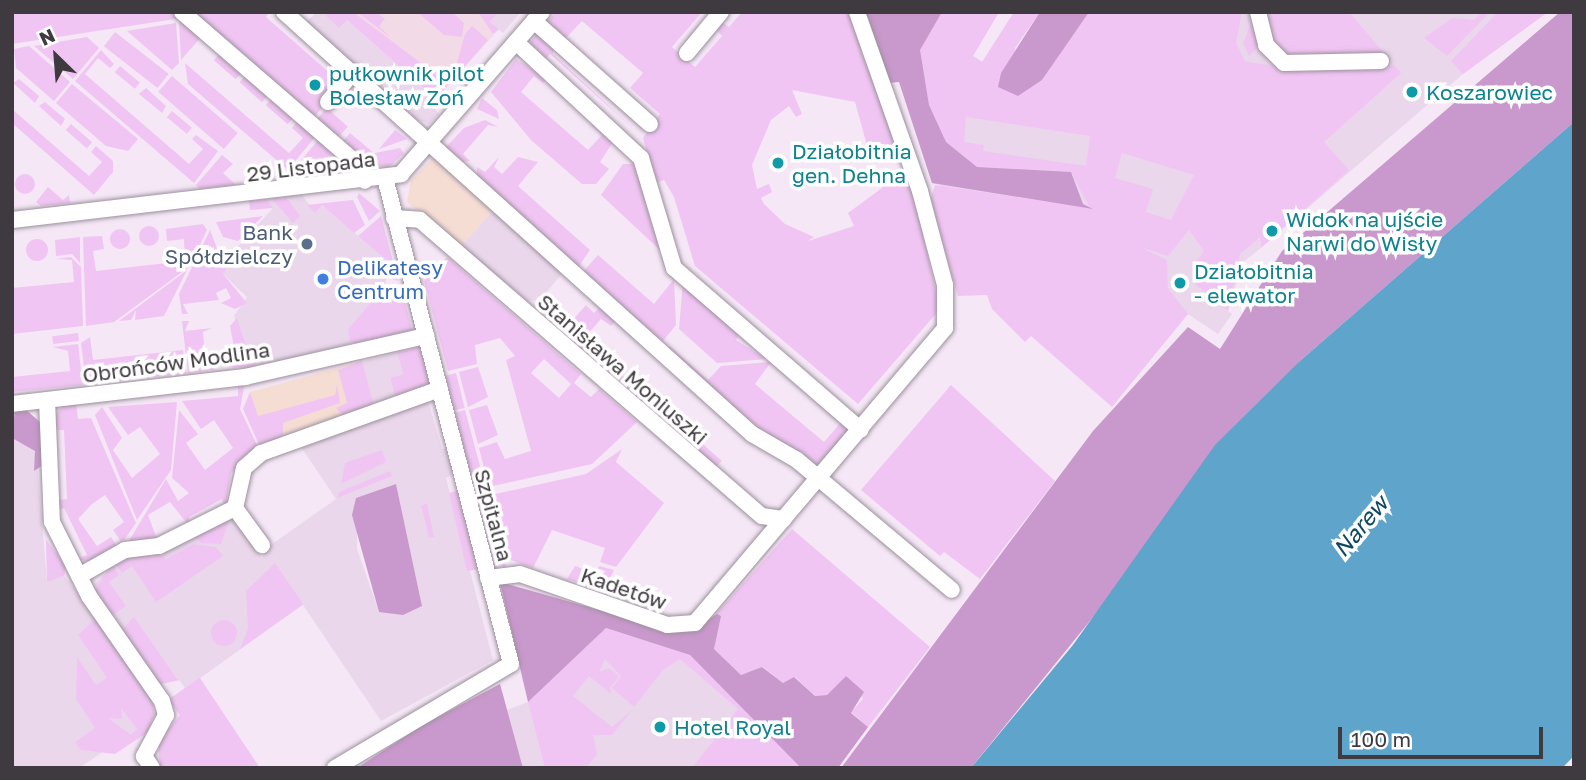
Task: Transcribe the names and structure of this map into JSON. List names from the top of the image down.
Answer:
{
  "streets": {
    "street": [
      "29 Listopada",
      "Obrońców Modlina",
      "Stanisława Moniuszki",
      "Szpitalna",
      "Kadetów"
    ]
  },
  "crossings": [
    ["29 Listopada", "Szpitalna"],
    ["Obrońców Modlina", "Szpitalna"],
    ["Stanisława Moniuszki", "Szpitalna"],
    ["Stanisława Moniuszki", "Kadetów"],
    ["Szpitalna", "Kadetów"]
  ],
  "water": ["Narew"],
  "places": [
    "pułkownik pilot Bolesław Zoń",
    "Koszarowiec",
    "Działobitnia gen. Dehna",
    "Widok na ujście Narwi do Wisły",
    "Bank Spółdzielczy",
    "Delikatesy Centrum",
    "Działobitnia - elewator",
    "Hotel Royal"
  ],
  "scale_bar": "100 m",
  "north": "top left"
}
